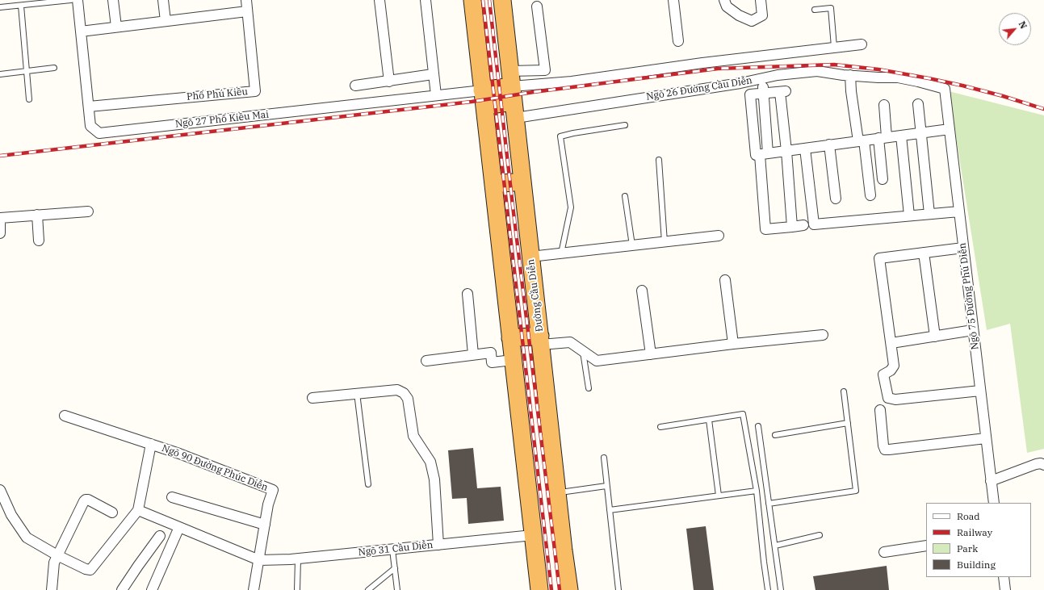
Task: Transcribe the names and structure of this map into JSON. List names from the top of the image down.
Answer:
{
  "streets": {
    "highway": ["Đường Cầu Diễn"],
    "street": [
      "Ngõ 26 Đường Cầu Diễn",
      "Phố Phú Kiều",
      "Ngõ 27 Phố Kiều Mai",
      "Ngõ 75 Đường Phú Diễn",
      "Ngõ 90 Đường Phúc Diễn",
      "Ngõ 31 Cầu Diễn"
    ]
  },
  "crossings": [
    ["Ngõ 26 Đường Cầu Diễn", "Đường Cầu Diễn"],
    ["Phố Phú Kiều", "Ngõ 27 Phố Kiều Mai"],
    ["Ngõ 90 Đường Phúc Diễn", "Ngõ 31 Cầu Diễn"]
  ],
  "legend": [
    "Road",
    "Railway",
    "Park",
    "Building"
  ],
  "north": "top right"
}
